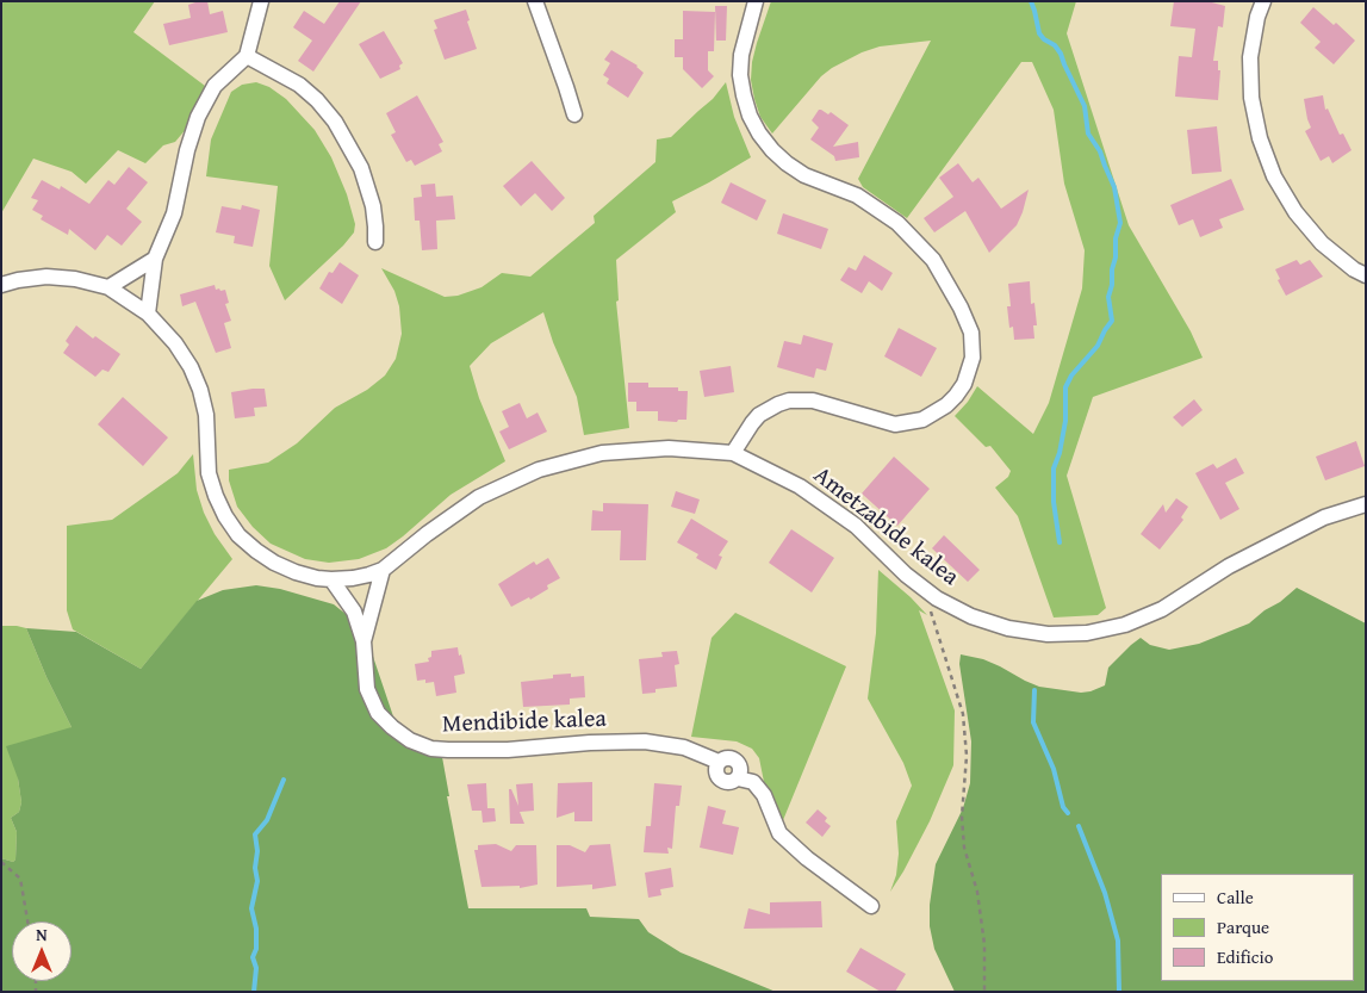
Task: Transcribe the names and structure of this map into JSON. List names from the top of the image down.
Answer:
{
  "streets": {
    "street": ["Ametzabide kalea", "Mendibide kalea"]
  },
  "legend": ["Calle", "Parque", "Edificio"],
  "north": "top"
}
